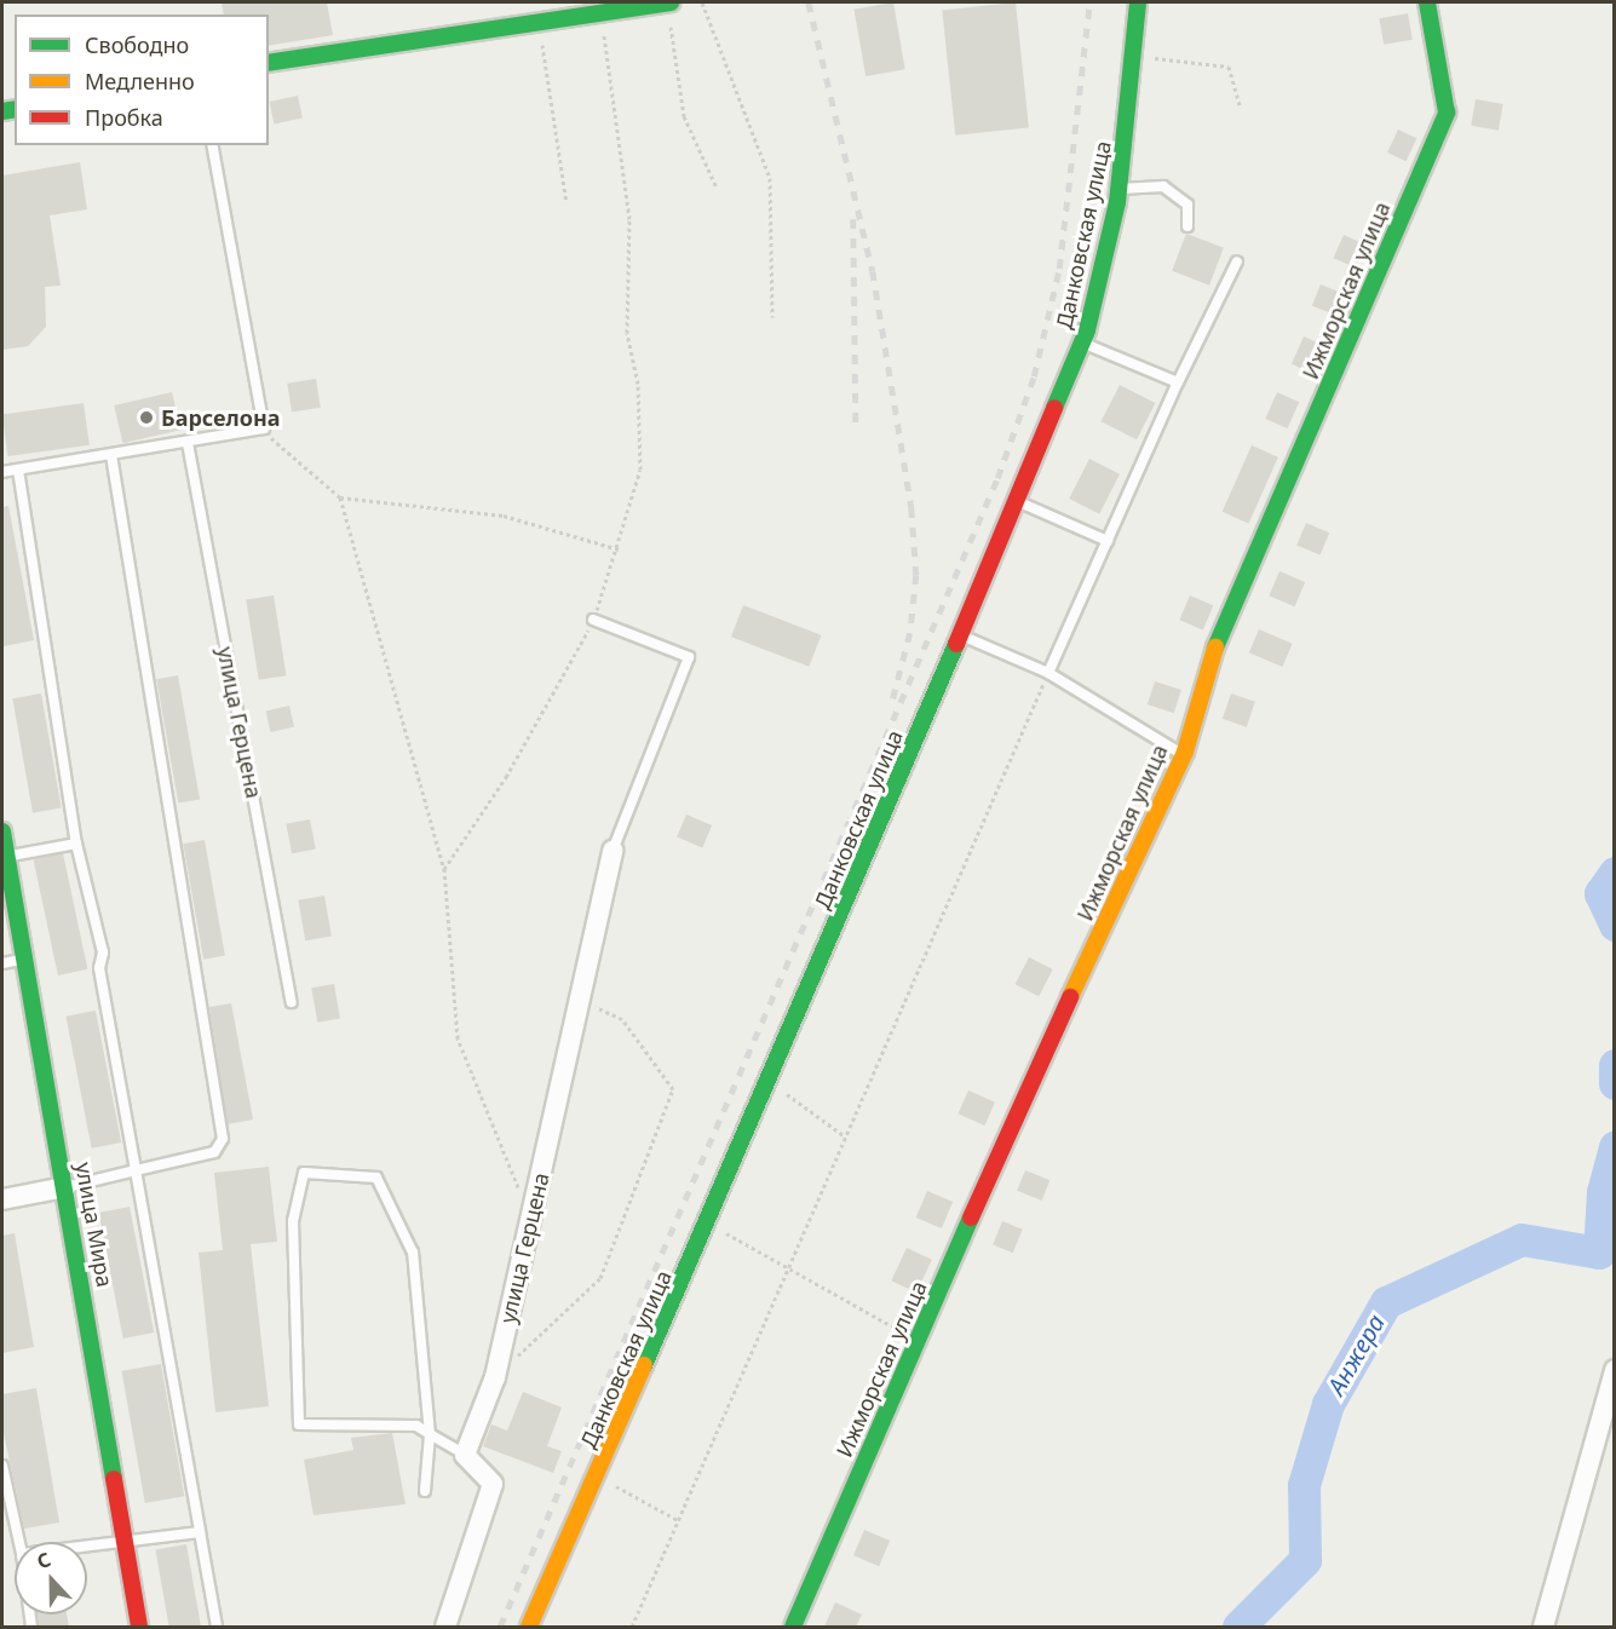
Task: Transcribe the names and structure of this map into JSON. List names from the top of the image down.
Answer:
{
  "streets": {
    "street": [
      "Данковская улица",
      "Ижморская улица",
      "улица Герцена",
      "улица Мира"
    ]
  },
  "water": ["Анжера"],
  "places": ["Барселона"],
  "legend": ["Свободно", "Медленно", "Пробка"],
  "north": "top"
}
